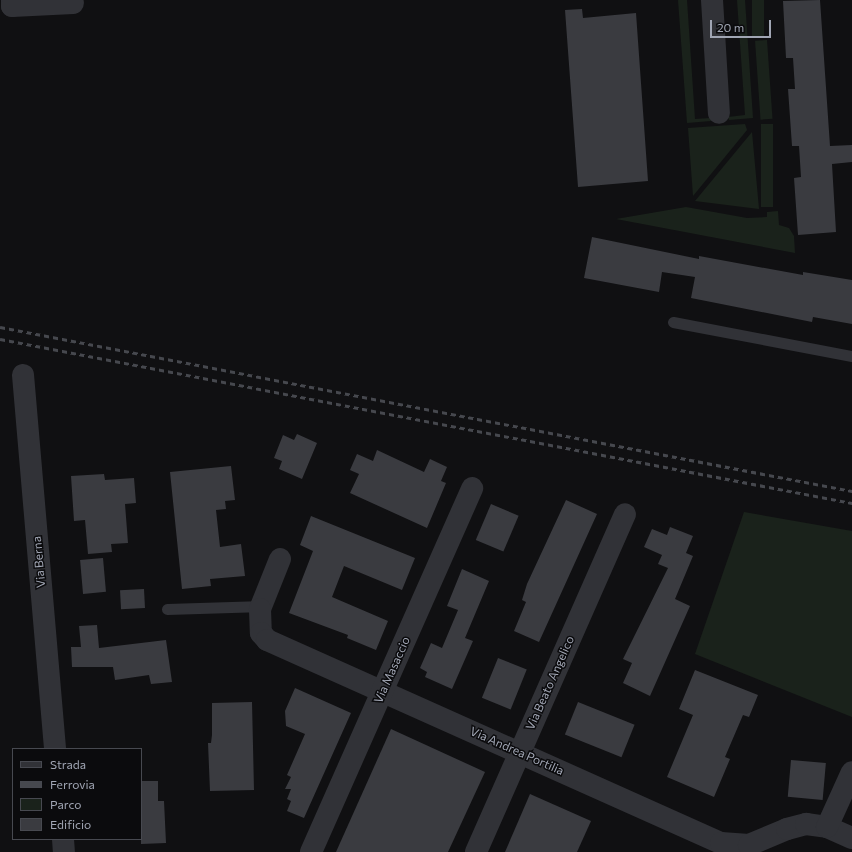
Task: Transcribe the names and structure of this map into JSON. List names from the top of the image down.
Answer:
{
  "streets": {
    "street": [
      "Via Berna",
      "Via Masaccio",
      "Via Beato Angelico",
      "Via Andrea Portilia"
    ]
  },
  "crossings": [
    ["Via Masaccio", "Via Andrea Portilia"],
    ["Via Beato Angelico", "Via Andrea Portilia"]
  ],
  "legend": [
    "Strada",
    "Ferrovia",
    "Parco",
    "Edificio"
  ],
  "scale_bar": "20 m"
}
